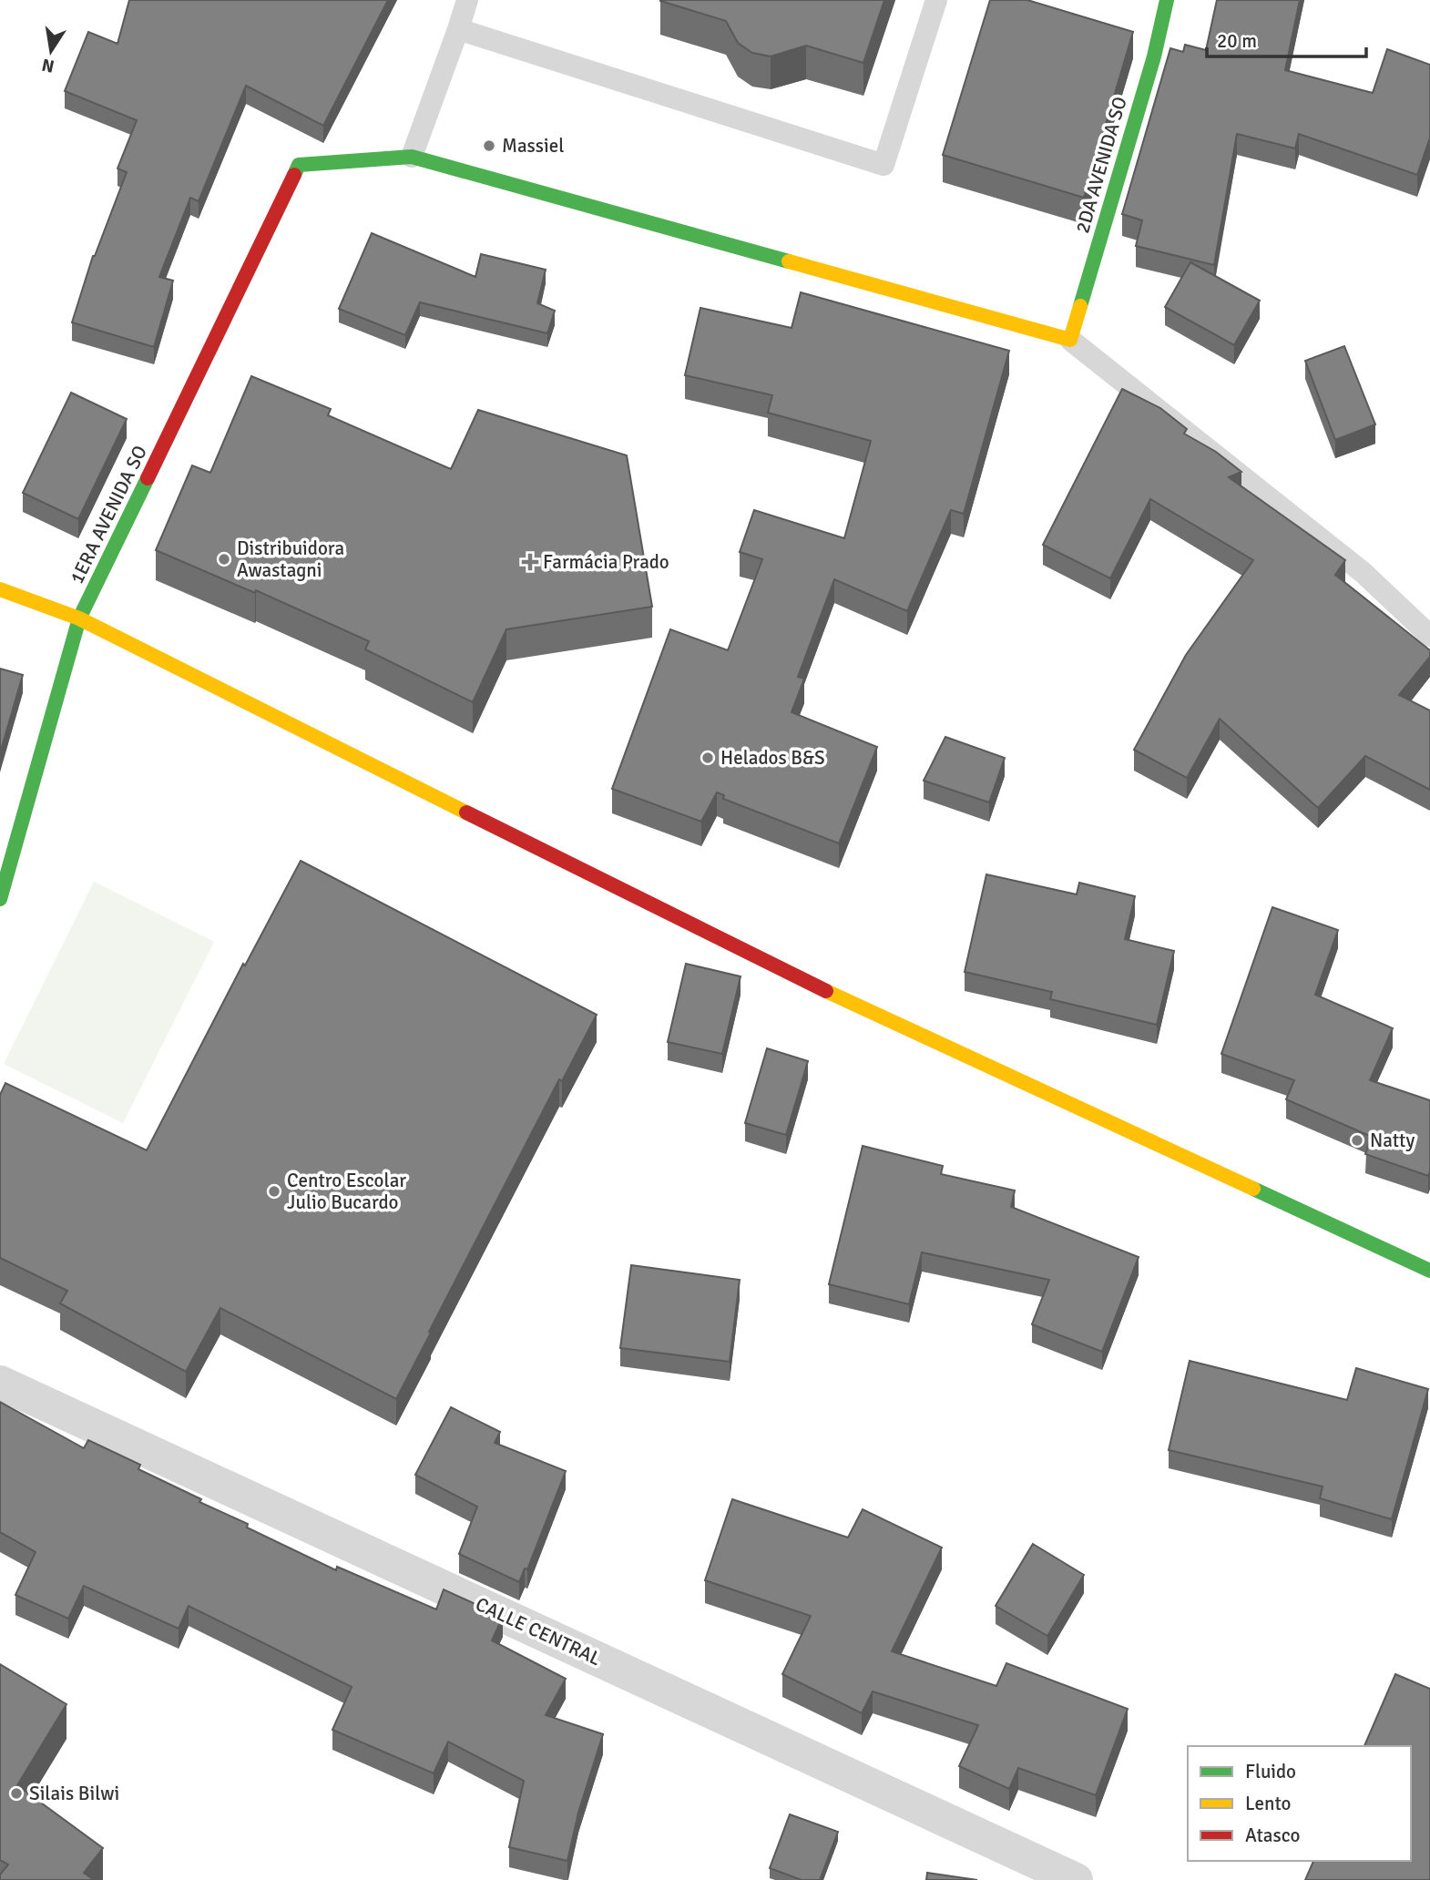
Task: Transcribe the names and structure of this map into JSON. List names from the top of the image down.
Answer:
{
  "streets": {
    "street": ["2DA AVENIDA SO", "1ERA AVENIDA SO", "CALLE CENTRAL"]
  },
  "places": {
    "other": [
      "Massiel",
      "Distribuidora Awastagni",
      "Helados B&S",
      "Natty",
      "Centro Escolar Julio Bucardo",
      "Silais Bilwi"
    ],
    "health": ["Farmácia Prado"]
  },
  "legend": ["Fluido", "Lento", "Atasco"],
  "scale_bar": "20 m",
  "north": "bottom"
}
